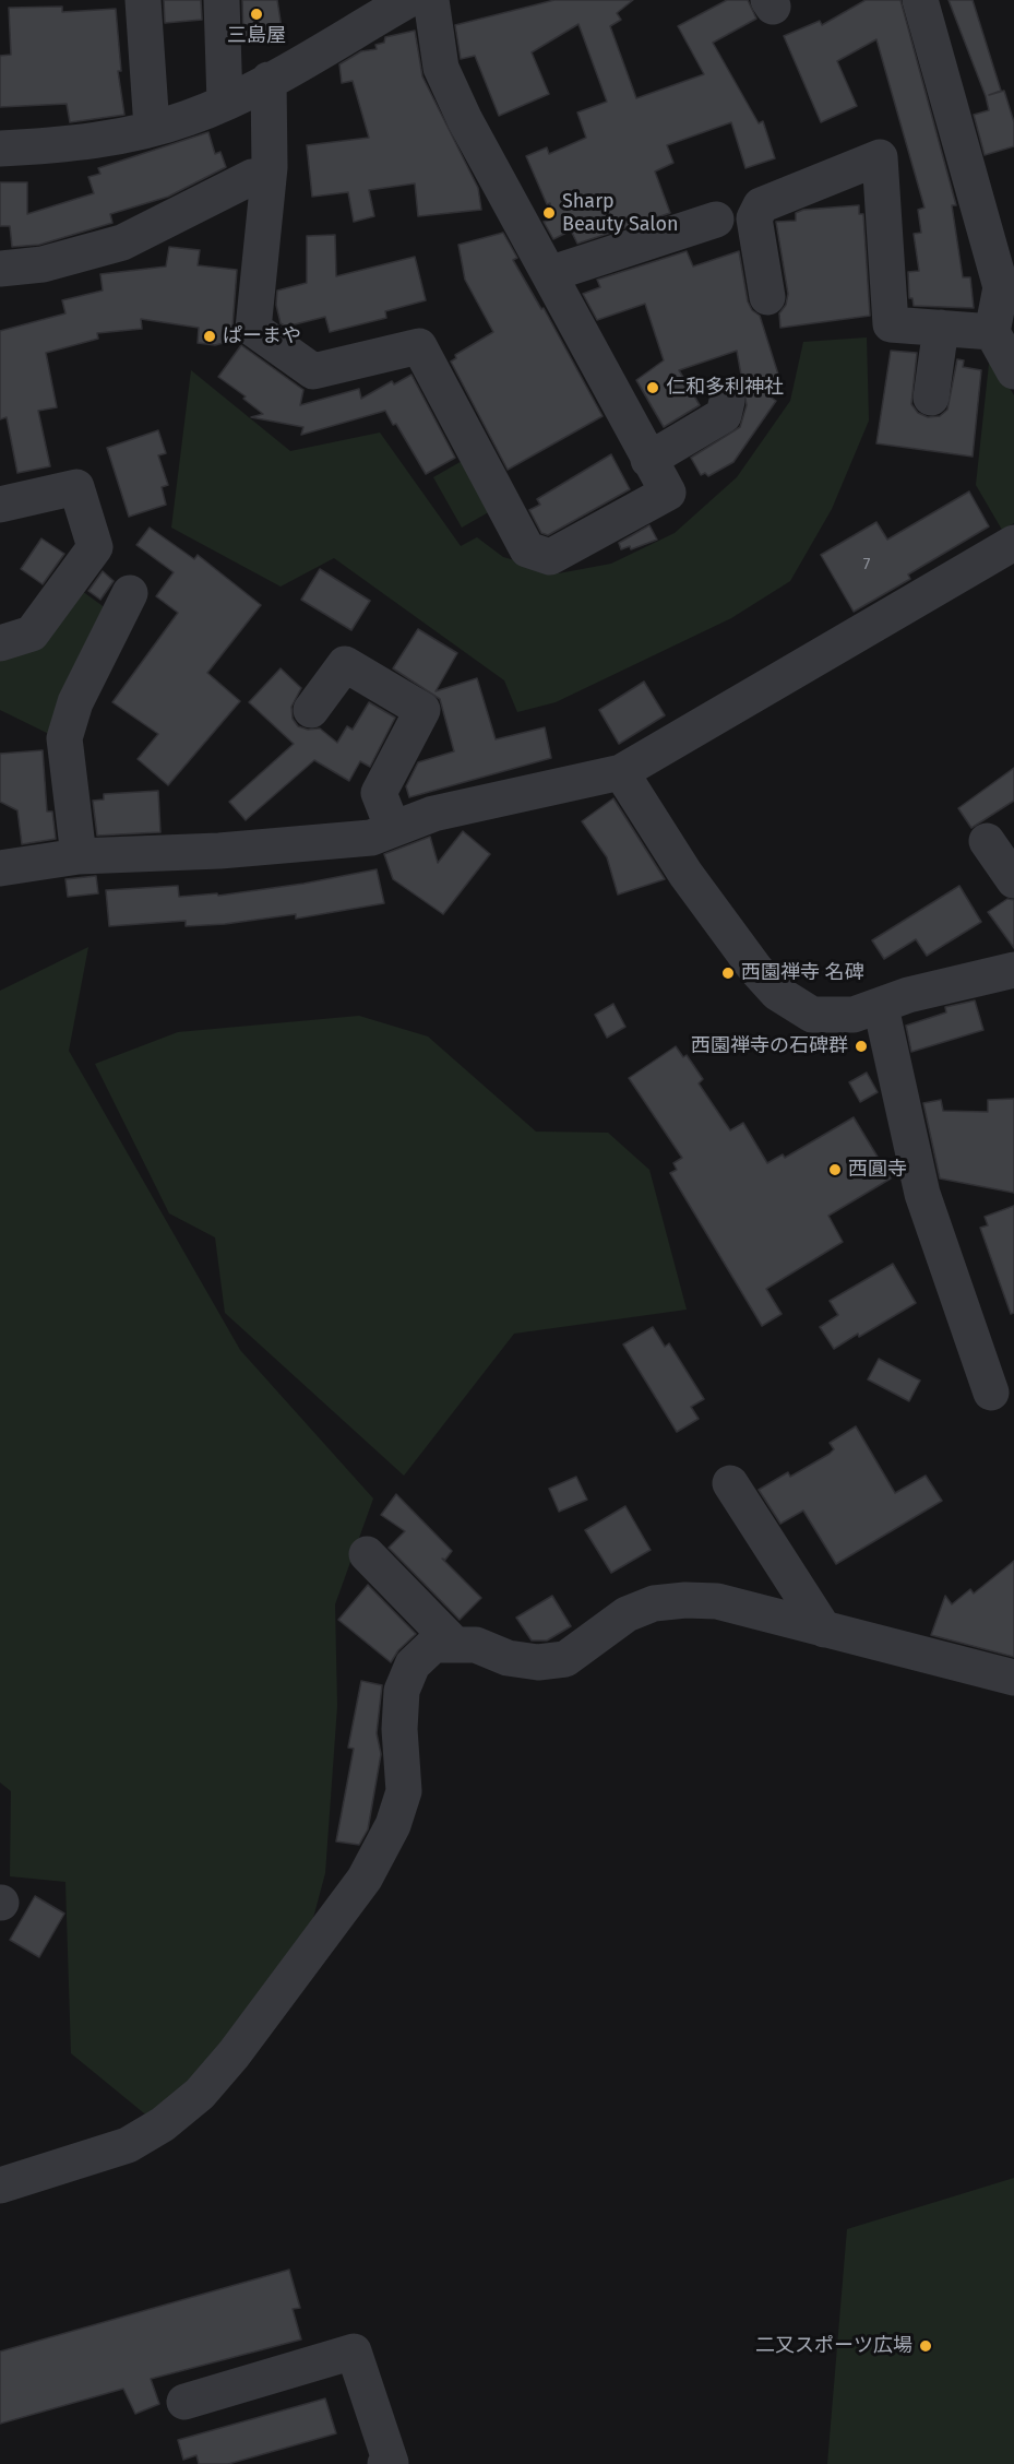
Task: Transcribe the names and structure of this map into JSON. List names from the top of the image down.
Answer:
{
  "places": [
    "三島屋",
    "Sharp Beauty Salon",
    "ぱーまや",
    "仁和多利神社",
    "西園禅寺 名碑",
    "西園禅寺の石碑群",
    "西圓寺",
    "二又スポーツ広場"
  ],
  "house_numbers": ["7"]
}
